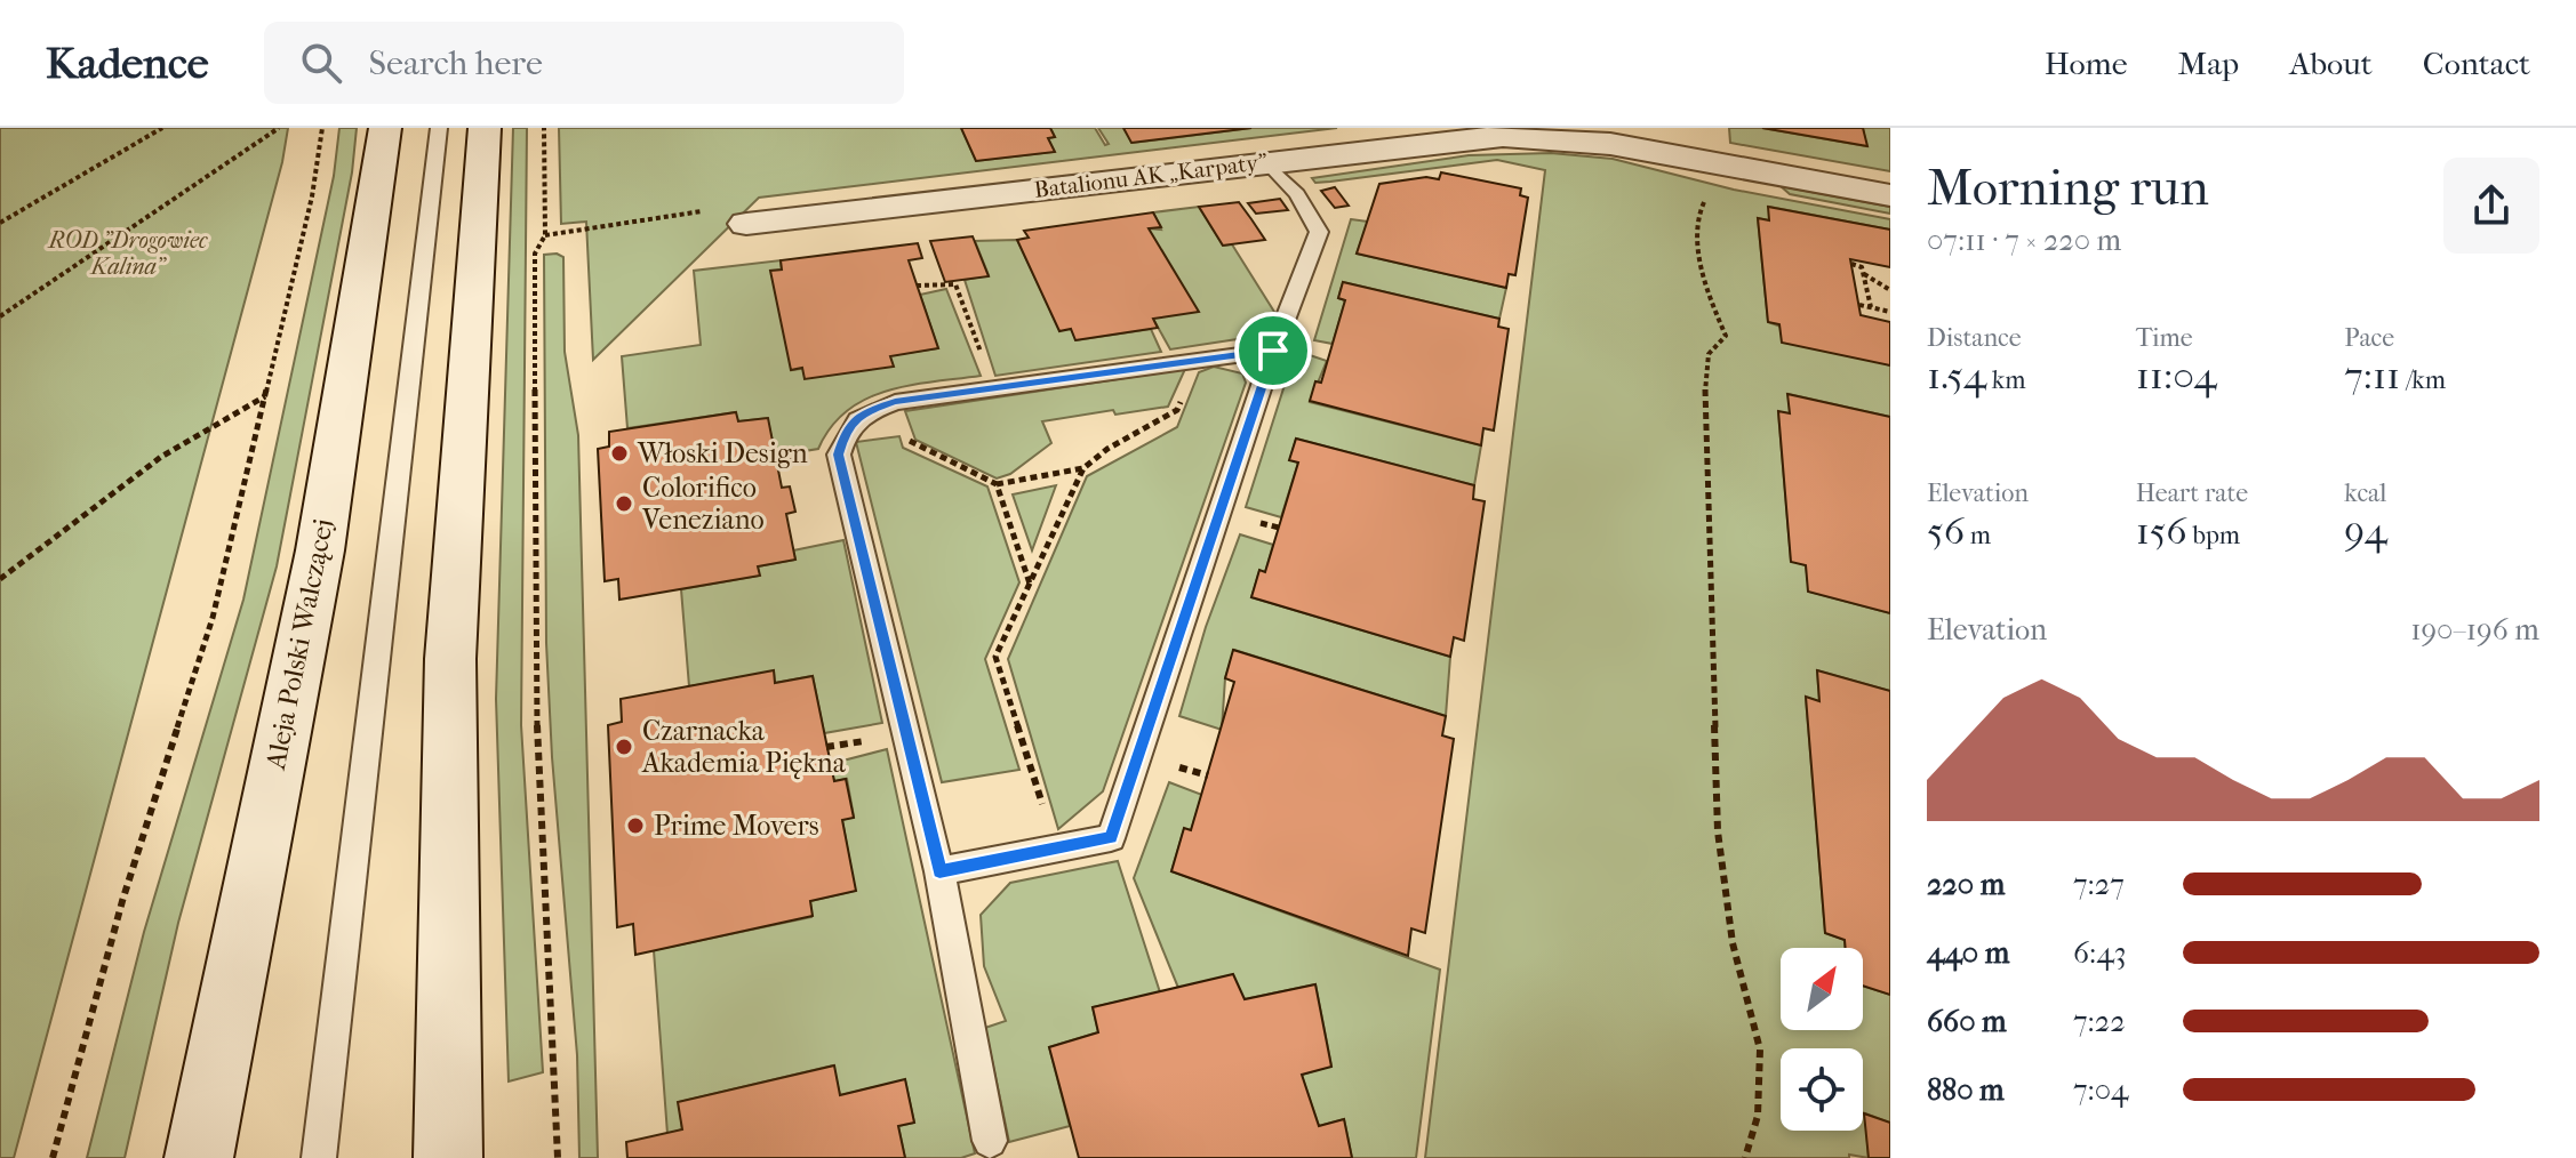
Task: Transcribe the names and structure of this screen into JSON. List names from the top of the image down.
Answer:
{
  "streets": {
    "main road": ["Batalionu AK „Karpaty”", "Aleja Polski Walczącej"]
  },
  "parks": ["ROD \"Drogowiec Kalina\""],
  "places": [
    "Włoski Design",
    "Colorifico Veneziano",
    "Czarnacka Akademia Piękna",
    "Prime Movers"
  ],
  "north": "top right",
  "page": {
    "header": "Kadence",
    "search": "Search here",
    "nav": [
      "Home",
      "Map",
      "About",
      "Contact"
    ],
    "heading": ["Morning run", "07:11 · 7 × 220 m"],
    "stats": [
      ["Distance", "1.54 km"],
      ["Time", "11:04"],
      ["Pace", "7:11 /km"],
      ["Elevation", "56 m"],
      ["Heart rate", "156 bpm"],
      ["kcal", "94"]
    ],
    "chart": ["Elevation", "190–196 m"],
    "list": [
      {
        "name": "220 m",
        "note": "7:27"
      },
      {
        "name": "440 m",
        "note": "6:43"
      },
      {
        "name": "660 m",
        "note": "7:22"
      },
      {
        "name": "880 m",
        "note": "7:04"
      }
    ]
  }
}
